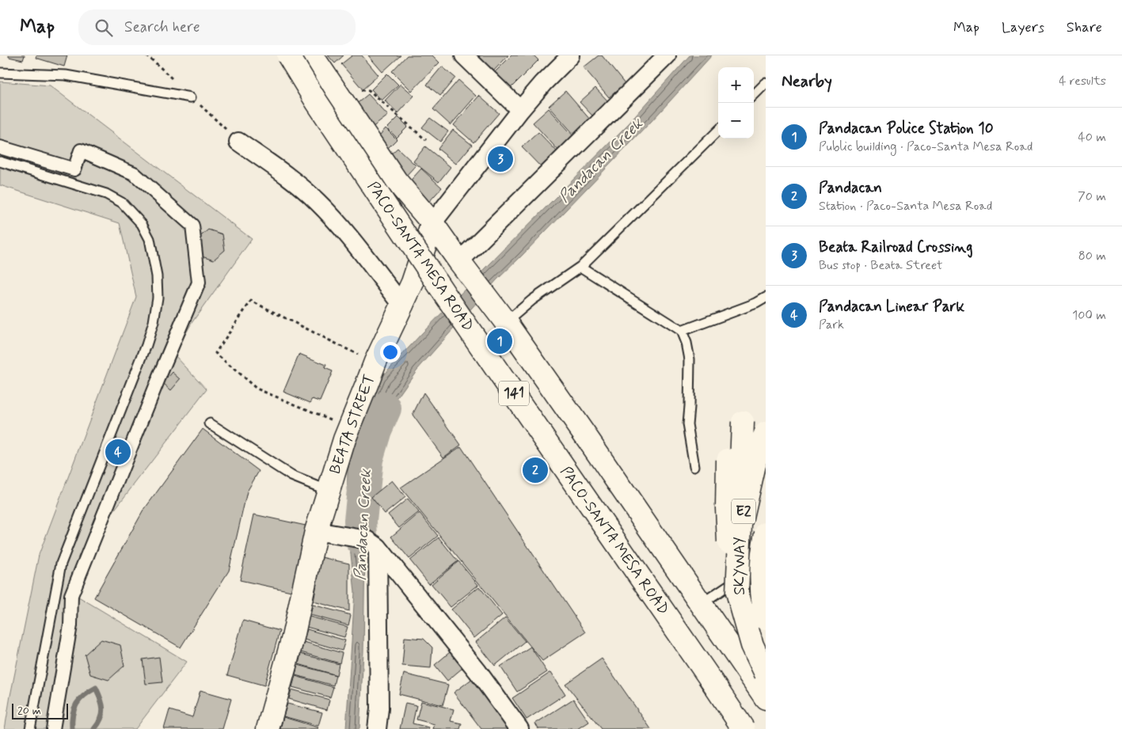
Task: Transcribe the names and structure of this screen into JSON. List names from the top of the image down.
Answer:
{
  "streets": {
    "main road": [
      "PACO-SANTA MESA ROAD",
      "141",
      "BEATA STREET",
      "E2",
      "SKYWAY"
    ]
  },
  "crossings": [
    ["PACO-SANTA MESA ROAD", "BEATA STREET"]
  ],
  "water": ["Pandacan Creek"],
  "scale_bar": "20 m",
  "page": {
    "header": "Map",
    "search": "Search here",
    "nav": ["Map", "Layers", "Share"],
    "heading": ["Nearby", "4 results"],
    "map_buttons": ["+", "−"],
    "list": [
      {
        "mark": "1",
        "name": "Pandacan Police Station 10",
        "note": "Public building · Paco-Santa Mesa Road",
        "value": "40 m"
      },
      {
        "mark": "2",
        "name": "Pandacan",
        "note": "Station · Paco-Santa Mesa Road",
        "value": "70 m"
      },
      {
        "mark": "3",
        "name": "Beata Railroad Crossing",
        "note": "Bus stop · Beata Street",
        "value": "80 m"
      },
      {
        "mark": "4",
        "name": "Pandacan Linear Park",
        "note": "Park",
        "value": "100 m"
      }
    ],
    "pins": [
      "3",
      "1",
      "4",
      "2"
    ],
    "scale": "20 m"
  }
}
